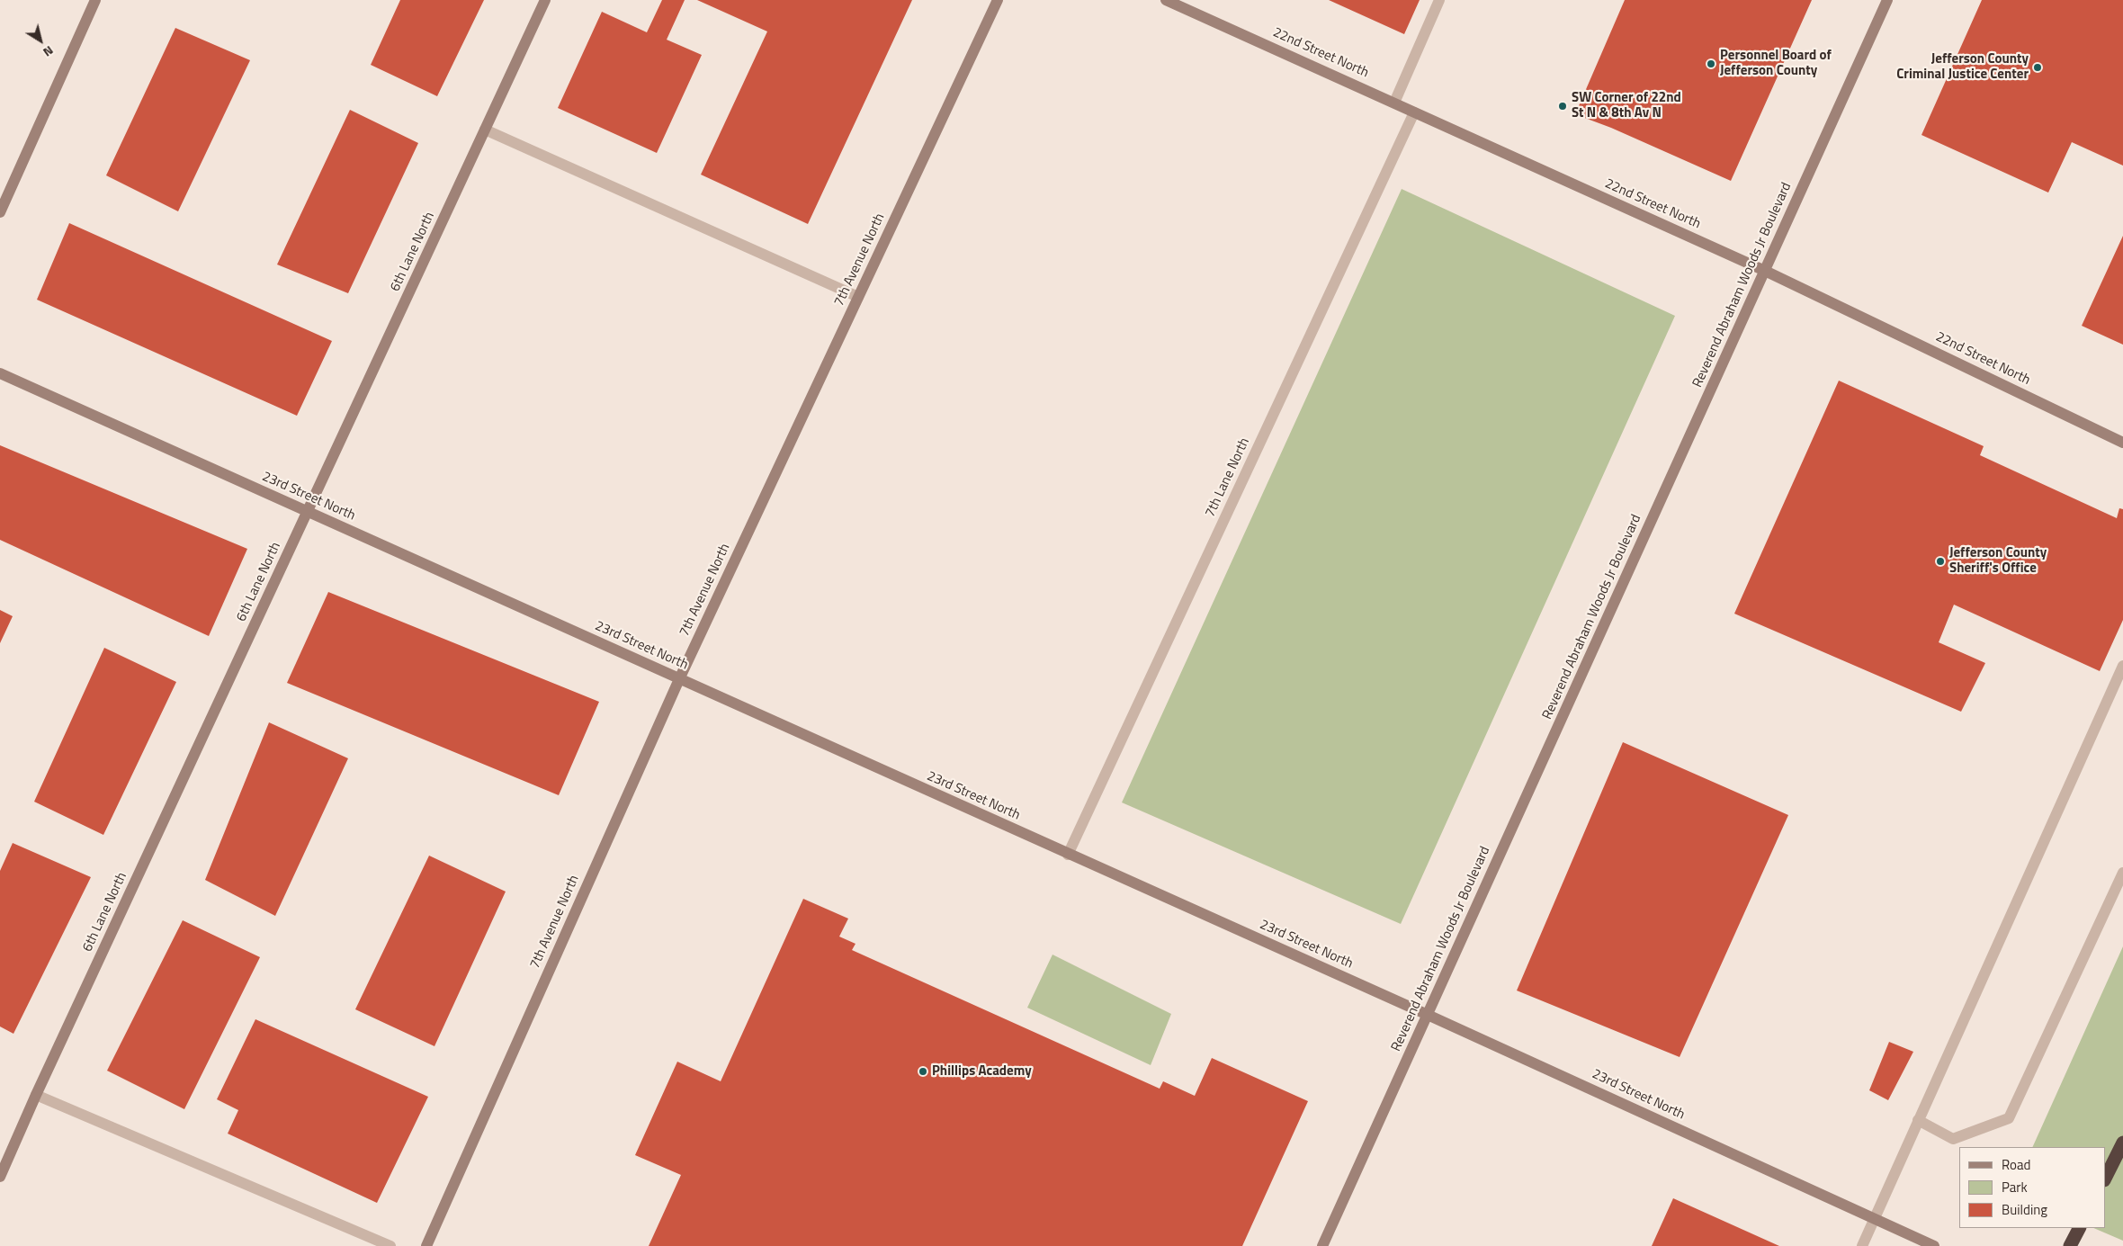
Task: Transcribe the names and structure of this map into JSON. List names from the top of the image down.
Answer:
{
  "streets": {
    "street": [
      "22nd Street North",
      "6th Lane North",
      "7th Avenue North",
      "Reverend Abraham Woods Jr Boulevard",
      "23rd Street North"
    ],
    "lane": ["7th Lane North"]
  },
  "crossings": [
    ["22nd Street North", "Reverend Abraham Woods Jr Boulevard"],
    ["22nd Street North", "7th Lane North"],
    ["6th Lane North", "23rd Street North"],
    ["7th Avenue North", "23rd Street North"],
    ["Reverend Abraham Woods Jr Boulevard", "23rd Street North"],
    ["7th Lane North", "23rd Street North"]
  ],
  "places": [
    "Personnel Board of Jefferson County",
    "Jefferson County Criminal Justice Center",
    "SW Corner of 22nd St N & 8th Av N",
    "Jefferson County Sheriff's Office",
    "Phillips Academy"
  ],
  "legend": ["Road", "Park", "Building"],
  "north": "bottom right"
}
